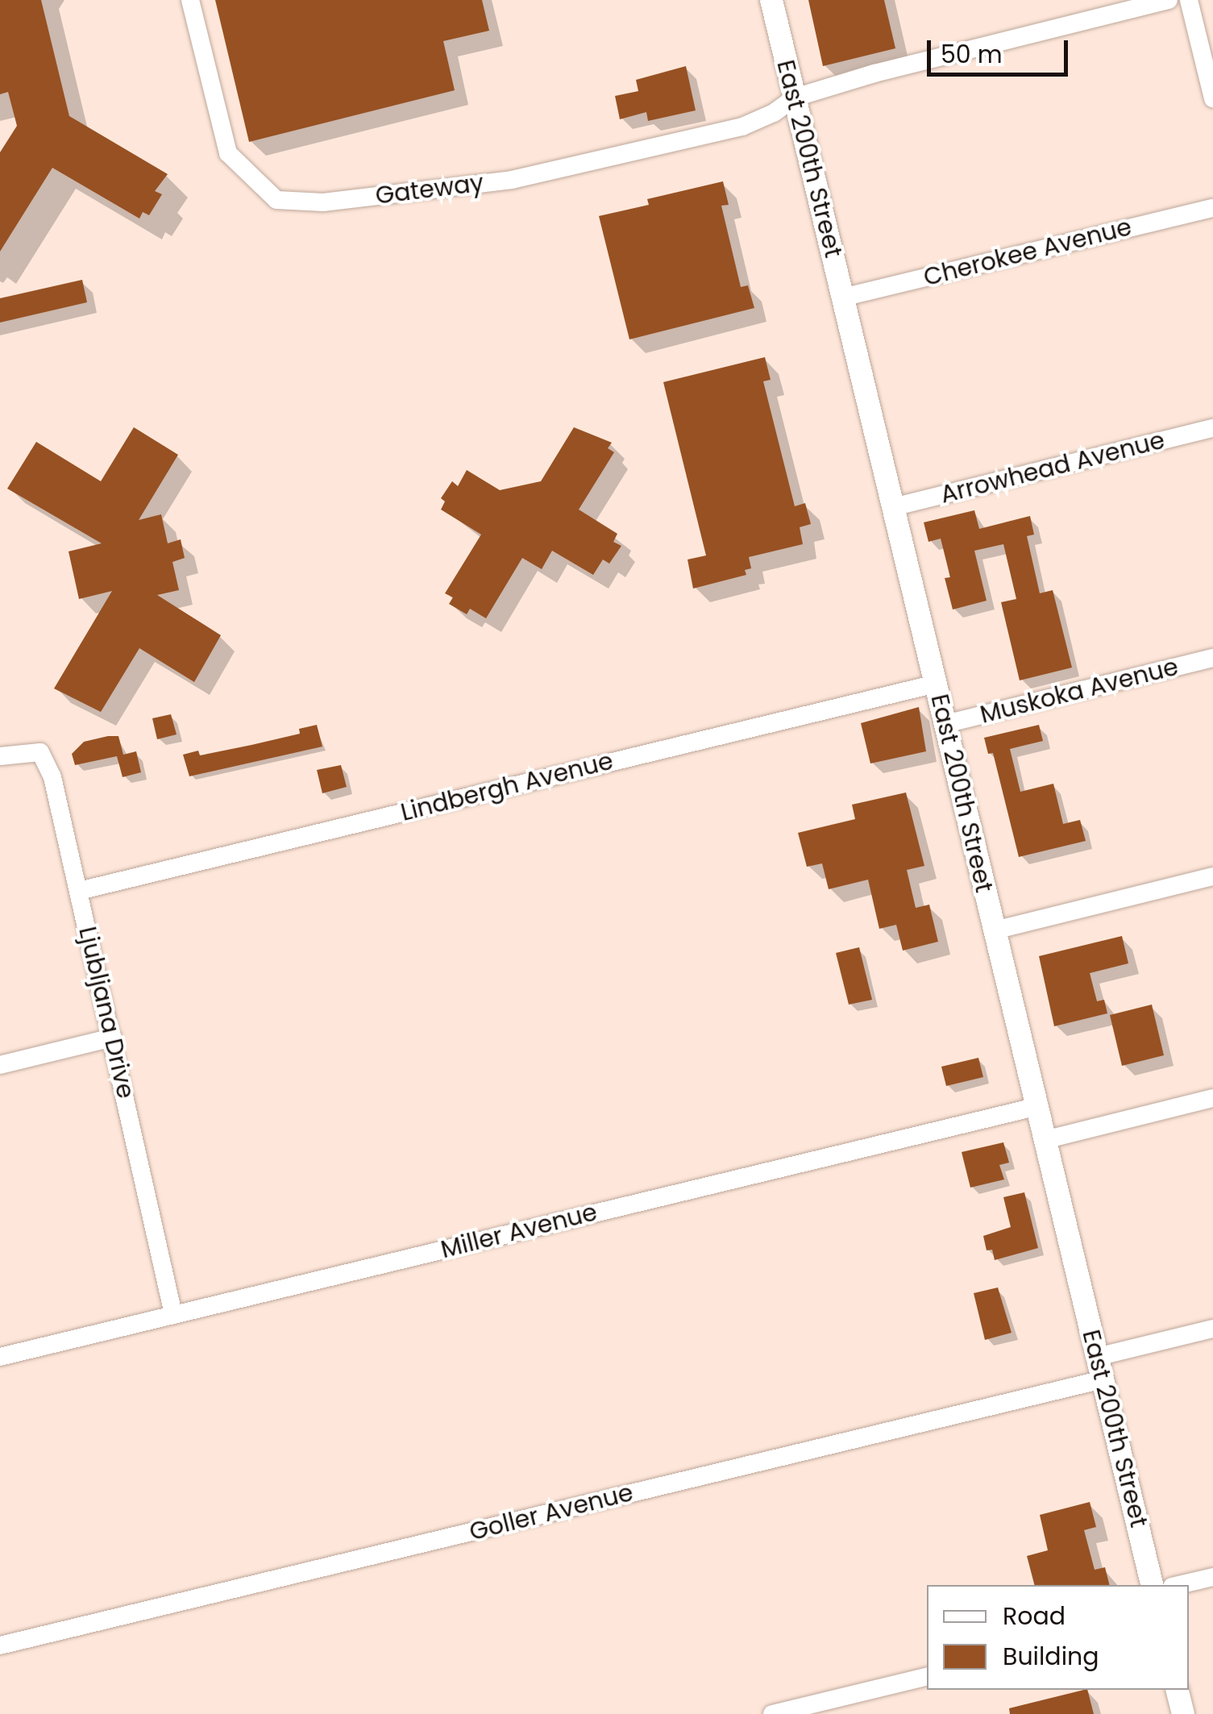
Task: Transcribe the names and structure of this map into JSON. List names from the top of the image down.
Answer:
{
  "streets": {
    "street": [
      "East 200th Street",
      "Gateway",
      "Cherokee Avenue",
      "Arrowhead Avenue",
      "Muskoka Avenue",
      "Lindbergh Avenue",
      "Ljubljana Drive",
      "Miller Avenue",
      "Goller Avenue"
    ]
  },
  "crossings": [
    ["East 200th Street", "Gateway"],
    ["East 200th Street", "Cherokee Avenue"],
    ["East 200th Street", "Arrowhead Avenue"],
    ["East 200th Street", "Muskoka Avenue"],
    ["East 200th Street", "Lindbergh Avenue"],
    ["East 200th Street", "Miller Avenue"],
    ["East 200th Street", "Goller Avenue"],
    ["Lindbergh Avenue", "Ljubljana Drive"],
    ["Ljubljana Drive", "Miller Avenue"]
  ],
  "legend": ["Road", "Building"],
  "scale_bar": "50 m"
}
